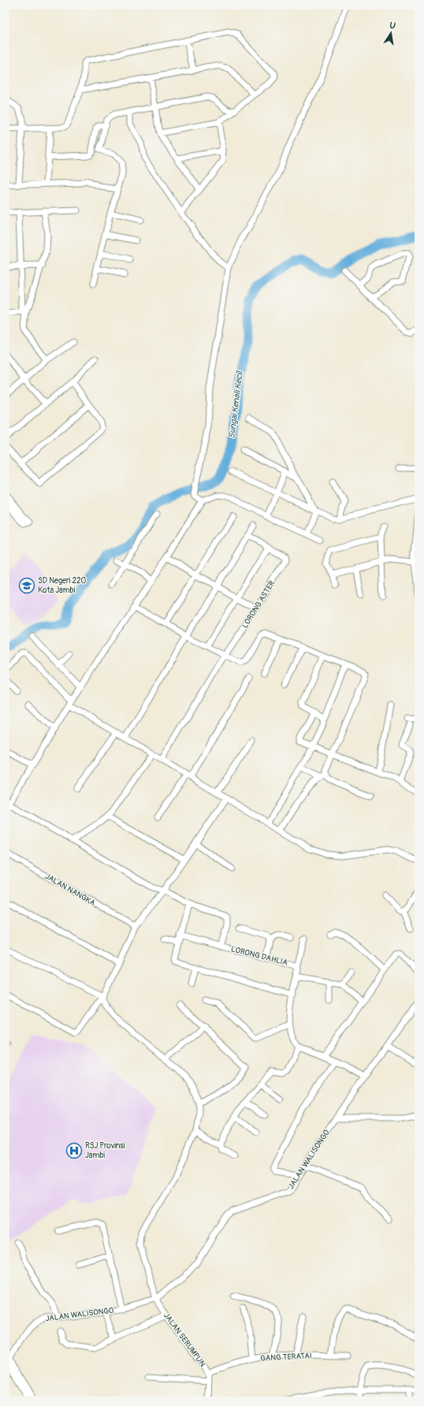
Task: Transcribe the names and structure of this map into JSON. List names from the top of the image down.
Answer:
{
  "streets": {
    "street": [
      "LORONG ASTER",
      "JALAN NANGKA",
      "LORONG DAHLIA",
      "JALAN WALISONGO",
      "JALAN SERUMPUN",
      "GANG TERATAI"
    ]
  },
  "crossings": [
    ["JALAN WALISONGO", "JALAN SERUMPUN"],
    ["JALAN SERUMPUN", "GANG TERATAI"]
  ],
  "water": ["Sungai Kenali Kecil"],
  "places": {
    "school or university": ["SD Negeri 220 Kota Jambi"],
    "hospital": ["RSJ Provinsi Jambi"]
  },
  "north": "top"
}
